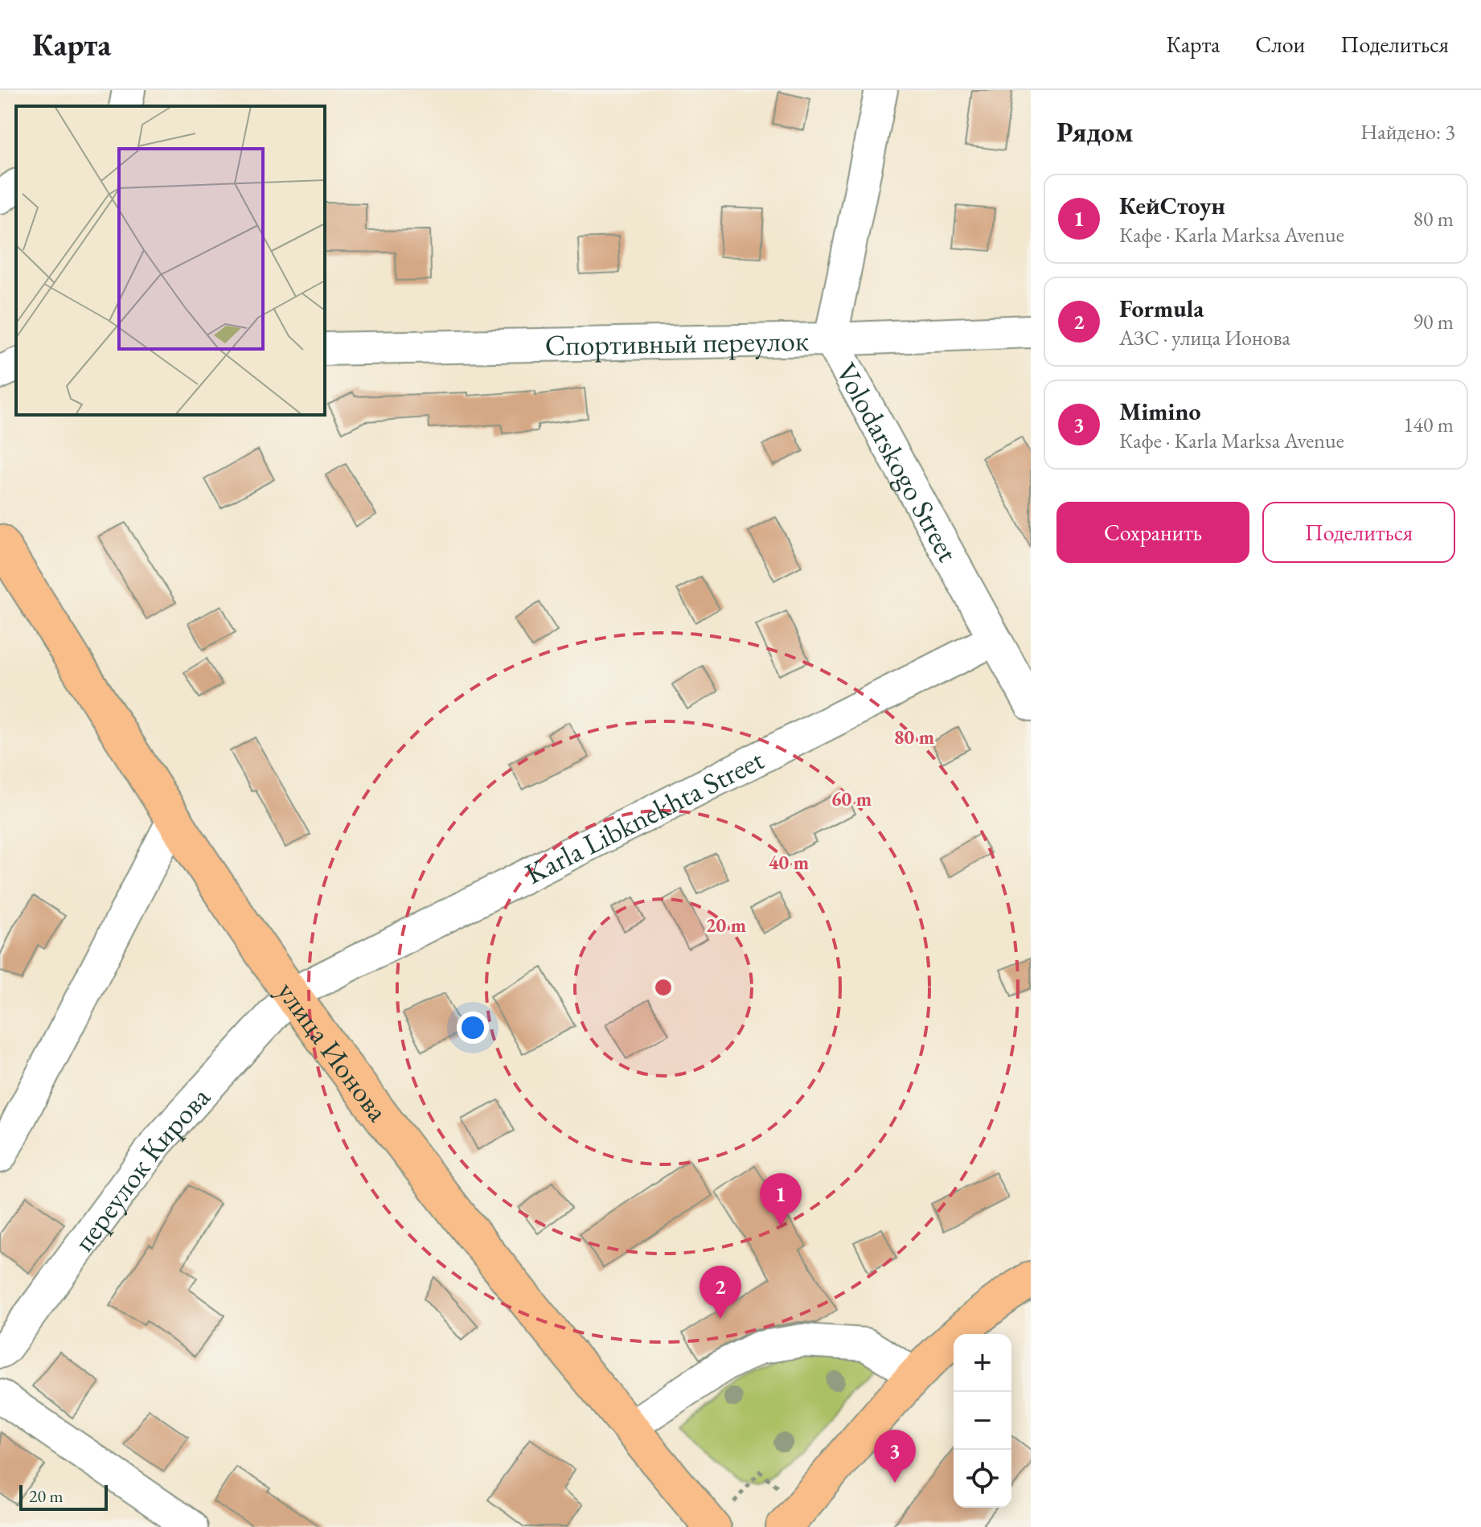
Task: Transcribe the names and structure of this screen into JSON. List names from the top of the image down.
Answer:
{
  "streets": {
    "main road": ["улица Ионова"],
    "street": [
      "Спортивный переулок",
      "Volodarskogo Street",
      "Karla Libknekhta Street",
      "переулок Кирова"
    ]
  },
  "crossings": [
    ["Спортивный переулок", "Volodarskogo Street"],
    ["Volodarskogo Street", "Karla Libknekhta Street"],
    ["Karla Libknekhta Street", "улица Ионова"],
    ["Karla Libknekhta Street", "переулок Кирова"],
    ["улица Ионова", "переулок Кирова"]
  ],
  "scale_bar": "20 m",
  "page": {
    "header": "Карта",
    "nav": ["Карта", "Слои", "Поделиться"],
    "heading": ["Рядом", "Найдено: 3"],
    "list": [
      {
        "mark": "1",
        "name": "КейСтоун",
        "note": "Кафе · Karla Marksa Avenue",
        "value": "80 m"
      },
      {
        "mark": "2",
        "name": "Formula",
        "note": "АЗС · улица Ионова",
        "value": "90 m"
      },
      {
        "mark": "3",
        "name": "Mimino",
        "note": "Кафе · Karla Marksa Avenue",
        "value": "140 m"
      }
    ],
    "buttons": ["Сохранить", "Поделиться"],
    "pins": ["1", "2", "3"],
    "map_buttons": ["+", "−"],
    "scale": "20 m"
  },
  "rings": [
    "80 m",
    "60 m",
    "40 m",
    "20 m"
  ]
}
